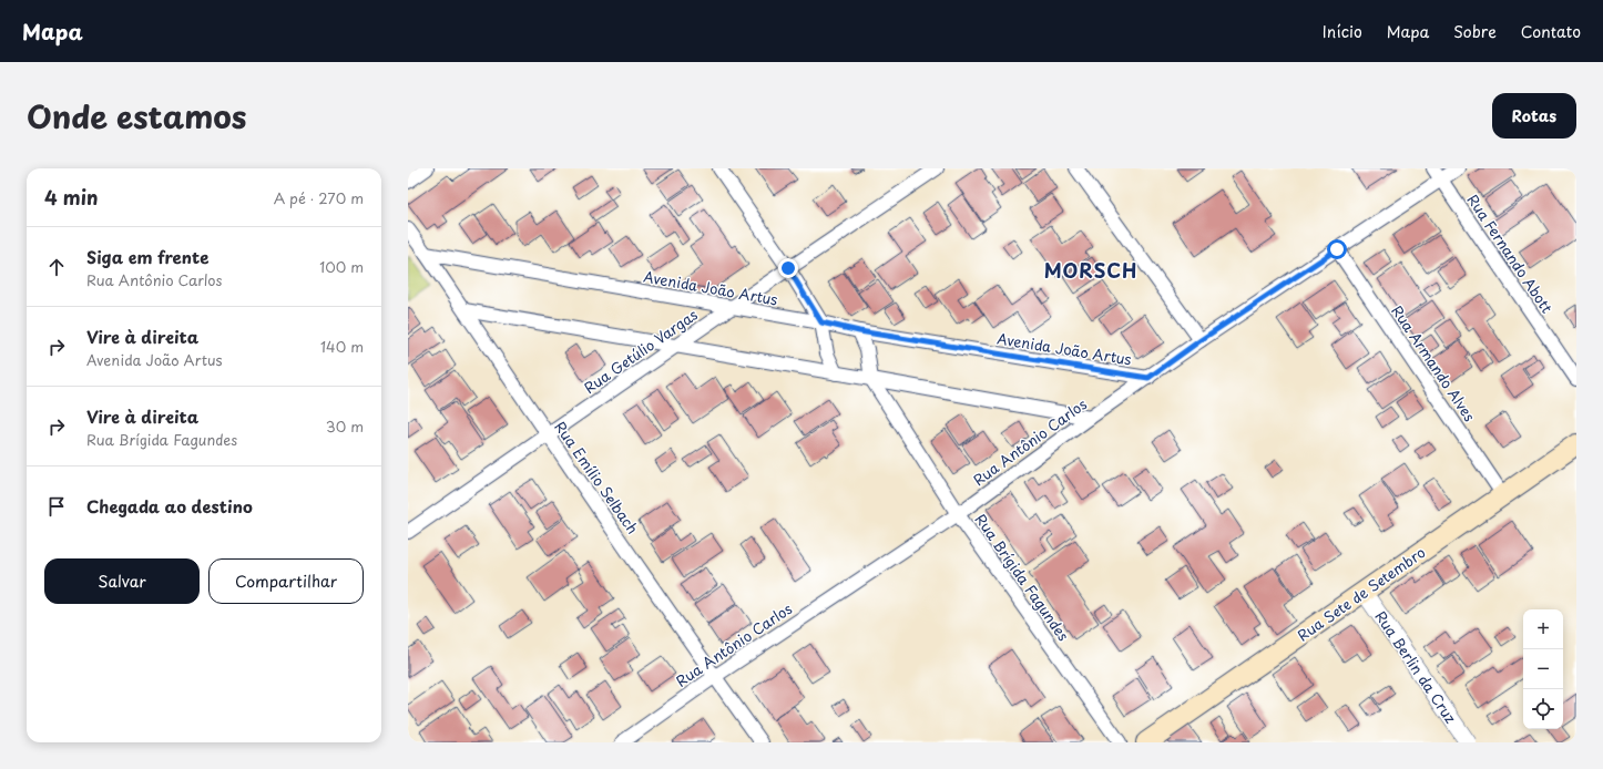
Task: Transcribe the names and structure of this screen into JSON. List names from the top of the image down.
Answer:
{
  "streets": {
    "main road": ["Rua Sete de Setembro"],
    "street": [
      "Rua Fernando Abott",
      "Avenida João Artus",
      "Rua Getúlio Vargas",
      "Rua Armando Alves",
      "Rua Antônio Carlos",
      "Rua Emílio Selbach",
      "Rua Brígida Fagundes",
      "Rua Berlin da Cruz"
    ]
  },
  "crossings": [
    ["Rua Fernando Abott", "Rua Antônio Carlos"],
    ["Avenida João Artus", "Rua Getúlio Vargas"],
    ["Avenida João Artus", "Rua Antônio Carlos"],
    ["Avenida João Artus", "Rua Emílio Selbach"],
    ["Avenida João Artus", "Rua Brígida Fagundes"],
    ["Rua Getúlio Vargas", "Rua Emílio Selbach"],
    ["Rua Armando Alves", "Rua Antônio Carlos"],
    ["Rua Armando Alves", "Rua Sete de Setembro"],
    ["Rua Antônio Carlos", "Rua Emílio Selbach"],
    ["Rua Antônio Carlos", "Rua Brígida Fagundes"],
    ["Rua Sete de Setembro", "Rua Berlin da Cruz"]
  ],
  "districts": ["MORSCH"],
  "page": {
    "header": "Mapa",
    "nav": [
      "Início",
      "Mapa",
      "Sobre",
      "Contato"
    ],
    "title": "Onde estamos",
    "buttons": [
      "Rotas",
      ["Salvar", "Compartilhar"]
    ],
    "heading": ["4 min", "A pé · 270 m"],
    "list": [
      ["Siga em frente", "Rua Antônio Carlos", "100 m"],
      ["Vire à direita", "Avenida João Artus", "140 m"],
      ["Vire à direita", "Rua Brígida Fagundes", "30 m"],
      "Chegada ao destino"
    ],
    "map_buttons": ["+", "−"]
  }
}
